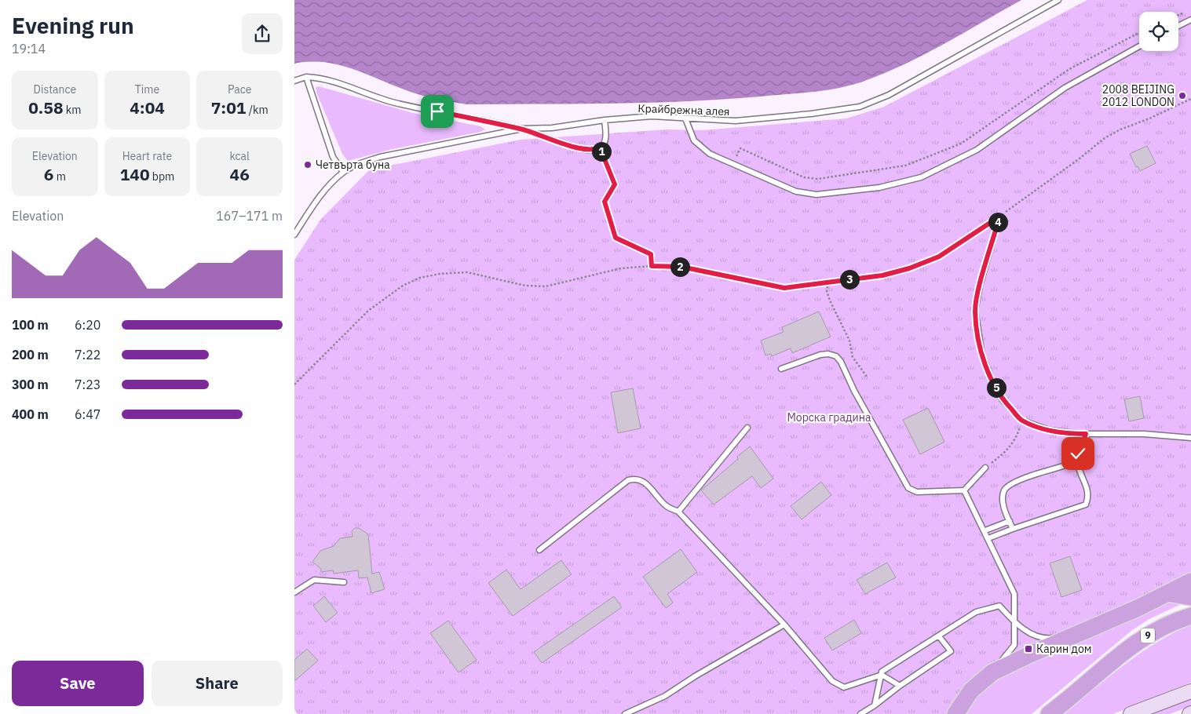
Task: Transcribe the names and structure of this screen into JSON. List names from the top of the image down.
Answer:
{
  "streets": {
    "highway": ["9"],
    "lane": ["Крайбрежна алея"]
  },
  "parks": ["Морска градина"],
  "places": {
    "other": ["2008 BEIJING 2012 LONDON", "Четвърта буна"],
    "transit": ["Карин дом"]
  },
  "page": {
    "heading": ["Evening run", "19:14"],
    "stats": [
      ["Distance", "0.58 km"],
      ["Time", "4:04"],
      ["Pace", "7:01 /km"],
      ["Elevation", "6 m"],
      ["Heart rate", "140 bpm"],
      ["kcal", "46"]
    ],
    "pins": [
      "1",
      "4",
      "2",
      "3",
      "5"
    ],
    "chart": ["Elevation", "167–171 m"],
    "list": [
      {
        "name": "100 m",
        "note": "6:20"
      },
      {
        "name": "200 m",
        "note": "7:22"
      },
      {
        "name": "300 m",
        "note": "7:23"
      },
      {
        "name": "400 m",
        "note": "6:47"
      }
    ],
    "buttons": ["Save", "Share"]
  }
}
